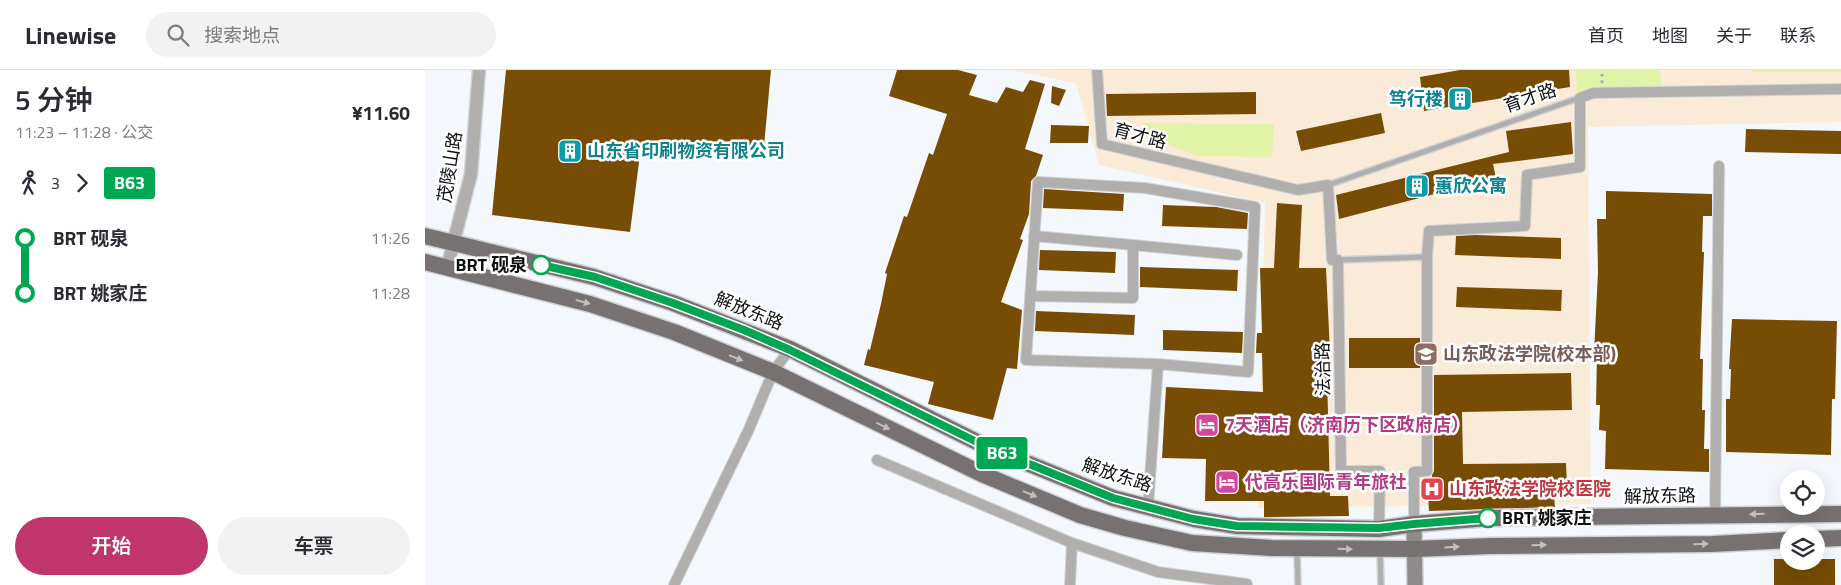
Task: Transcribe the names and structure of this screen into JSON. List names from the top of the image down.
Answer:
{
  "streets": {
    "main road": ["解放东路"],
    "street": ["育才路", "茂陵山路", "法治路"]
  },
  "crossings": [
    ["茂陵山路", "解放东路"],
    ["解放东路", "法治路"]
  ],
  "places": {
    "building": ["笃行楼", "山东省印刷物资有限公司", "蕙欣公寓"],
    "other": ["BRT 砚泉", "BRT 姚家庄"],
    "school or university": ["山东政法学院(校本部)"],
    "hotel": ["7天酒店（济南历下区政府店）", "代高乐国际青年旅社"],
    "hospital": ["山东政法学院校医院"]
  },
  "lines": ["bus line B63"],
  "page": {
    "header": "Linewise",
    "search": "搜索地点",
    "nav": [
      "首页",
      "地图",
      "关于",
      "联系"
    ],
    "heading": ["5 分钟", "11:23 – 11:28 · 公交", "¥11.60"],
    "on_map": "B63",
    "legs": ["3", "B63"],
    "list": [
      {
        "name": "BRT 砚泉",
        "value": "11:26"
      },
      {
        "name": "BRT 姚家庄",
        "value": "11:28"
      }
    ],
    "buttons": ["开始", "车票"]
  }
}
